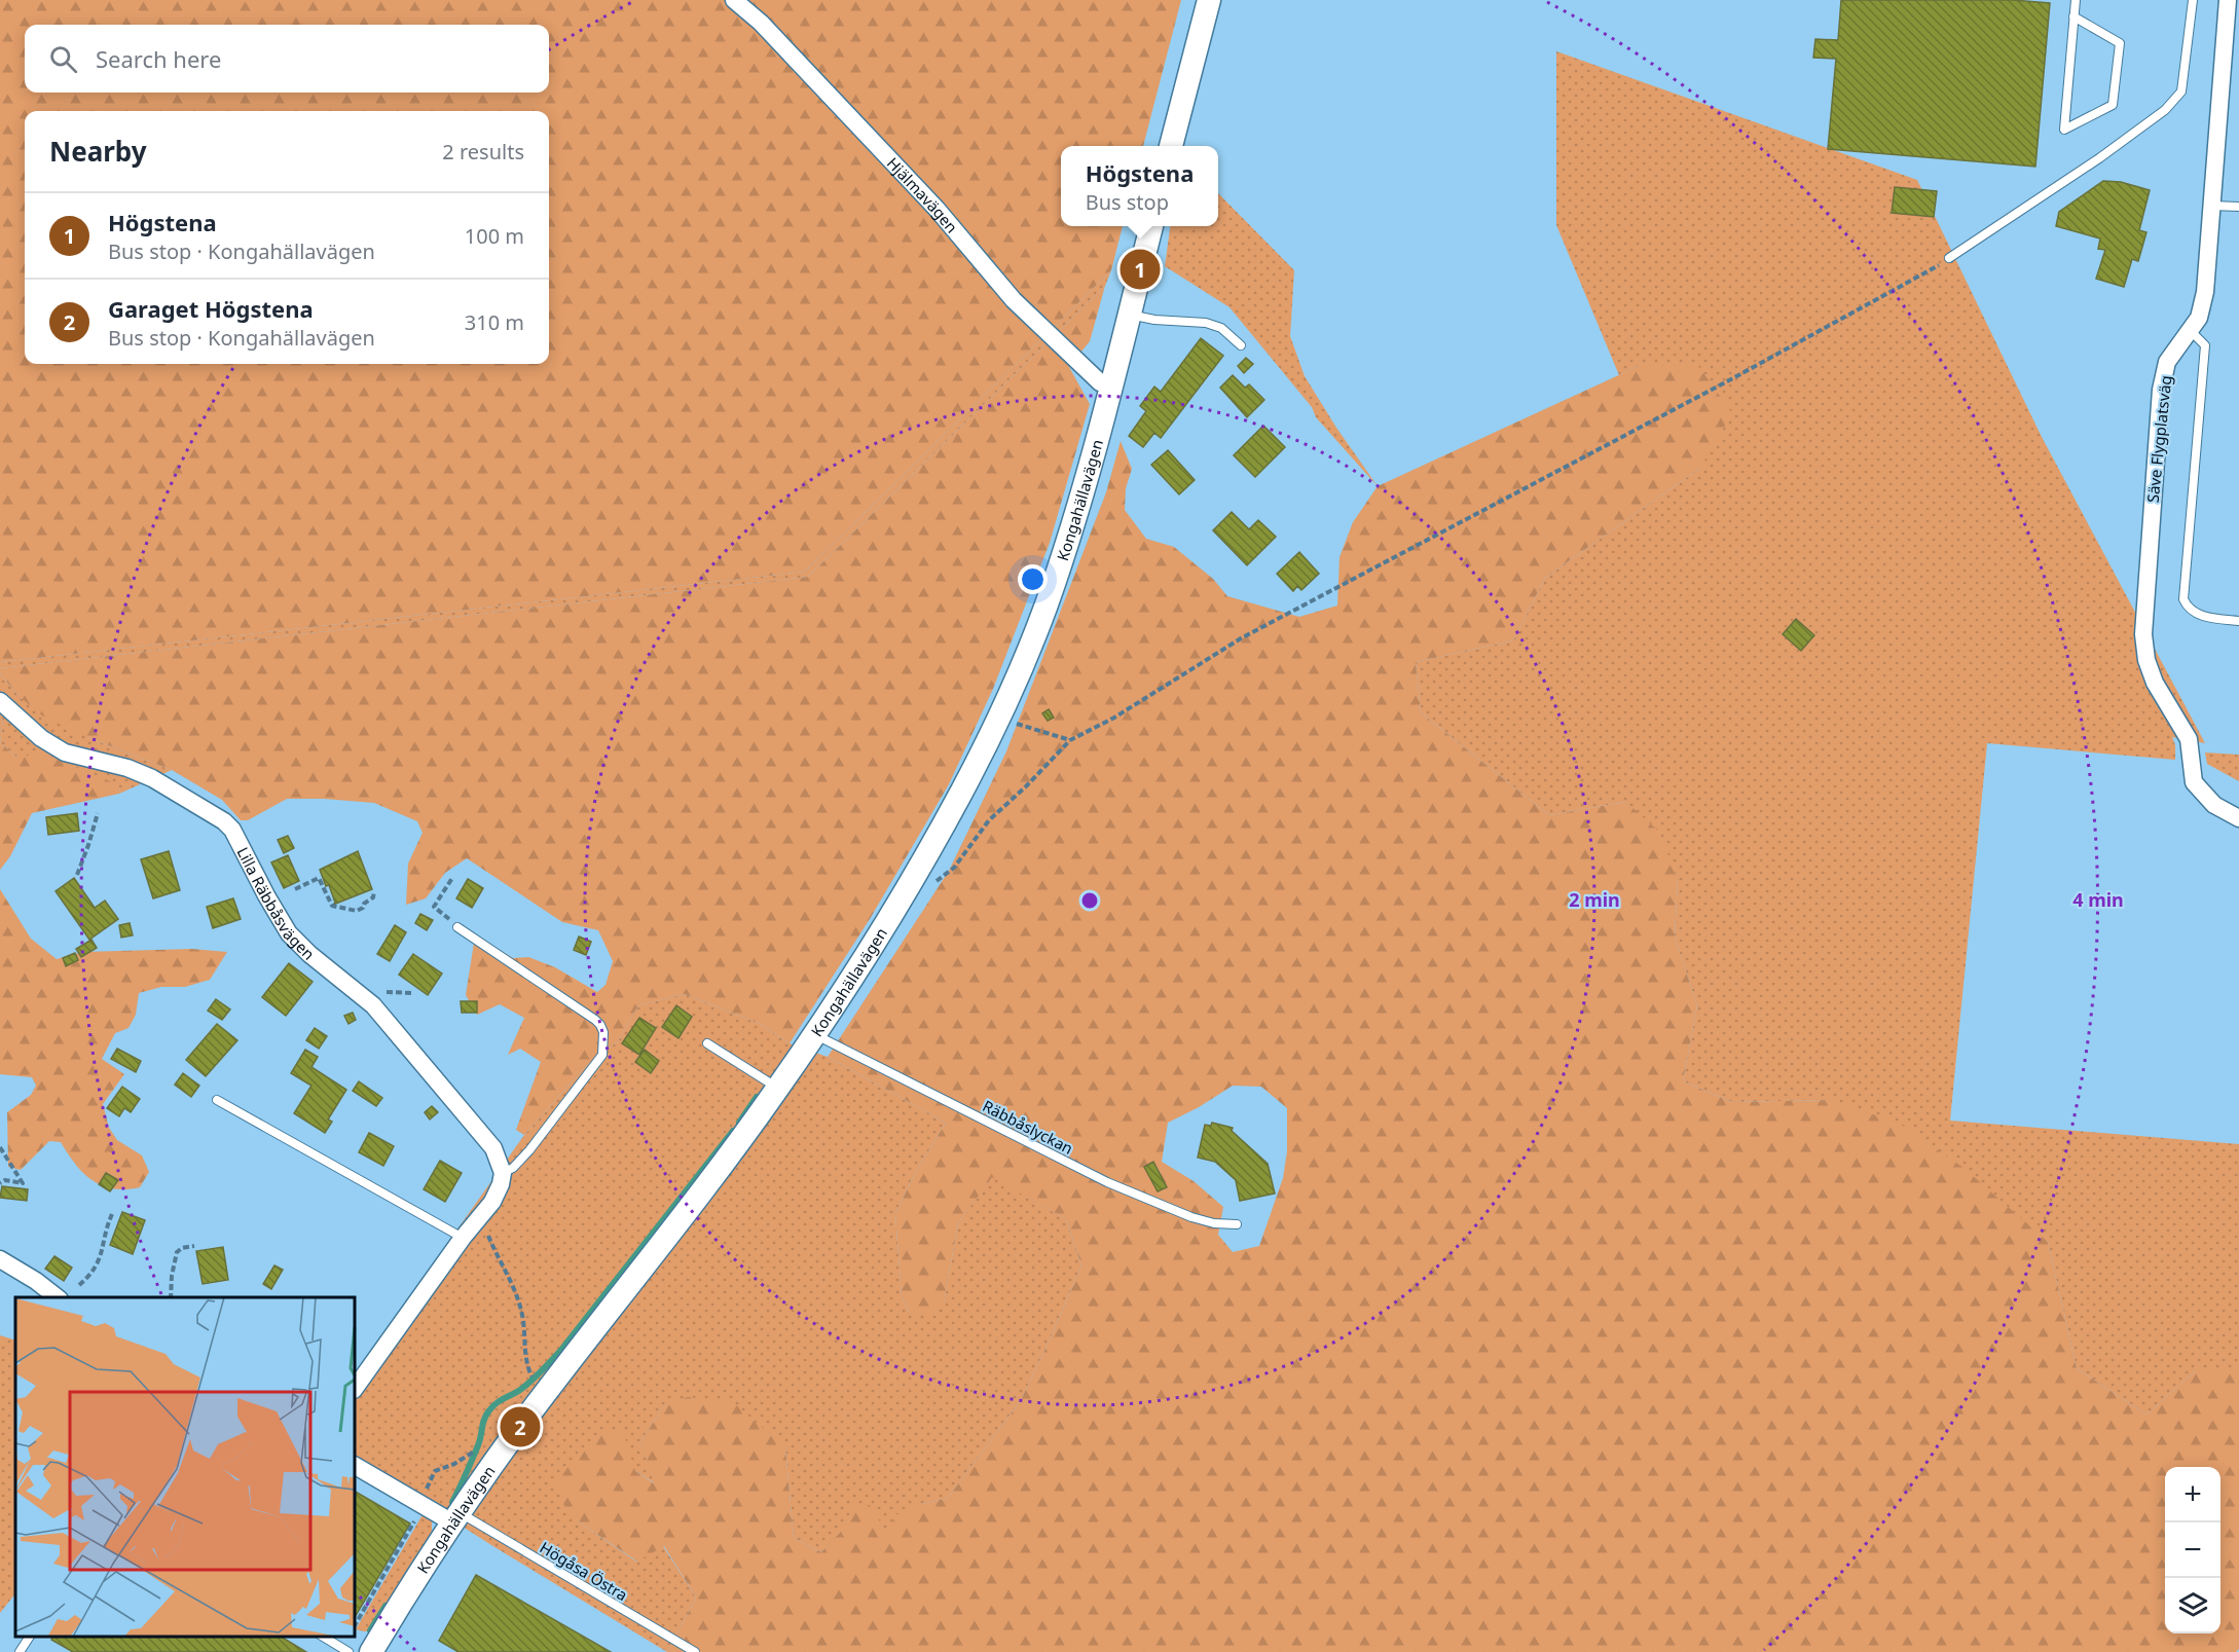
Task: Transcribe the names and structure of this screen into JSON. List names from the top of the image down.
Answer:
{
  "streets": {
    "street": [
      "Hjälmavägen",
      "Säve Flygplatsväg",
      "Kongahällavägen",
      "Lilla Räbbåsvägen"
    ],
    "lane": ["Räbbåslyckan", "Högåsa Östra"]
  },
  "crossings": [
    ["Hjälmavägen", "Kongahällavägen"],
    ["Kongahällavägen", "Räbbåslyckan"],
    ["Kongahällavägen", "Högåsa Östra"]
  ],
  "page": {
    "search": "Search here",
    "heading": ["Nearby", "2 results"],
    "popup": ["Högstena", "Bus stop"],
    "list": [
      {
        "mark": "1",
        "name": "Högstena",
        "note": "Bus stop · Kongahällavägen",
        "value": "100 m"
      },
      {
        "mark": "2",
        "name": "Garaget Högstena",
        "note": "Bus stop · Kongahällavägen",
        "value": "310 m"
      }
    ],
    "pins": ["1", "2"],
    "map_buttons": ["+", "−"]
  },
  "rings": ["2 min", "4 min"]
}
